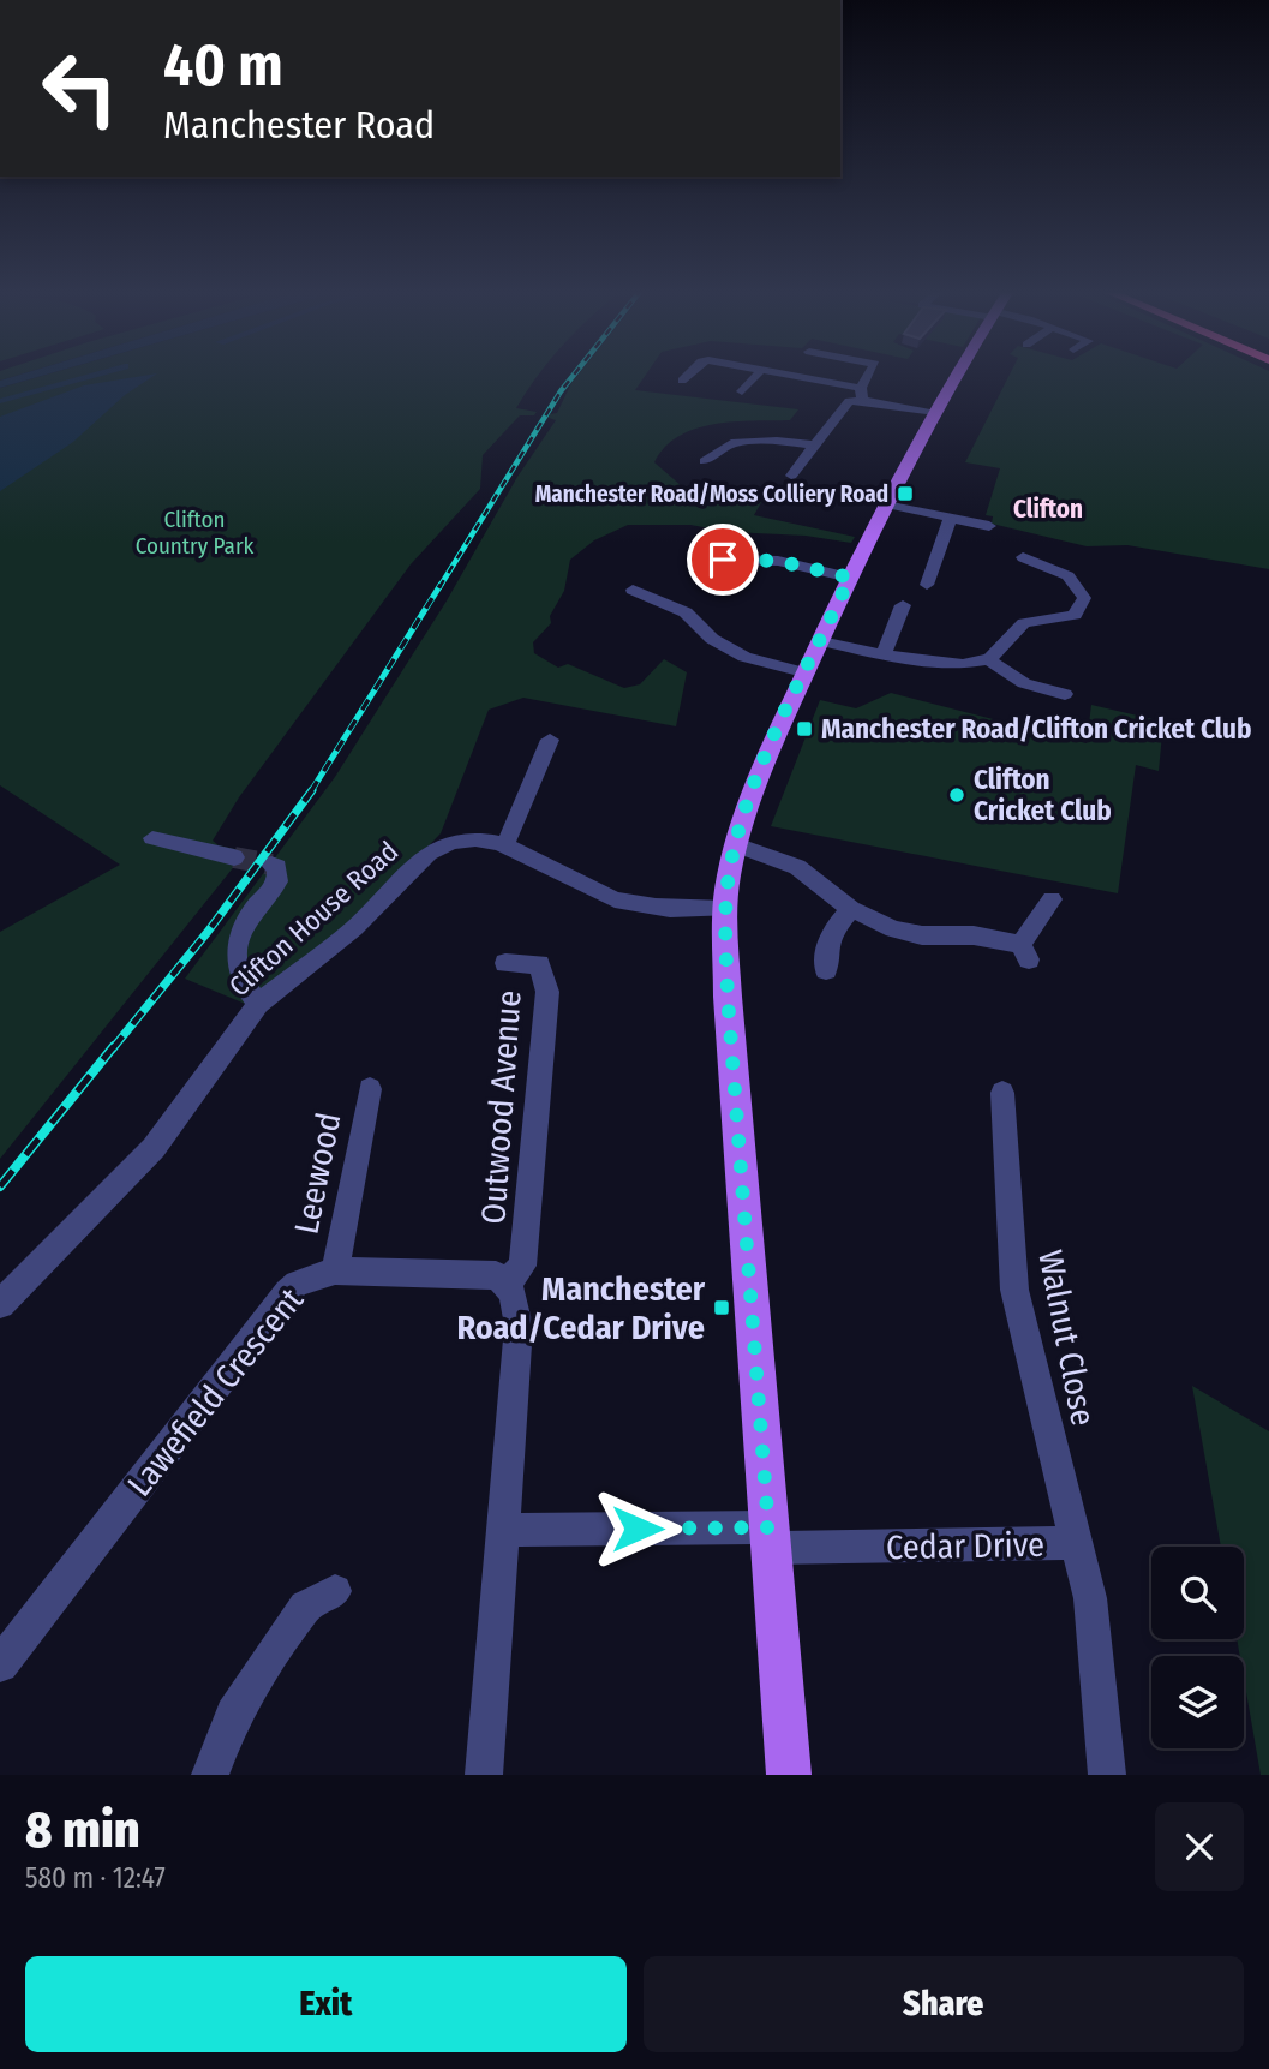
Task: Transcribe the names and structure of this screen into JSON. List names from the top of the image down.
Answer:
{
  "streets": {
    "street": [
      "Clifton House Road",
      "Outwood Avenue",
      "Leewood",
      "Walnut Close",
      "Lawefield Crescent",
      "Cedar Drive"
    ]
  },
  "crossings": [
    ["Outwood Avenue", "Lawefield Crescent"],
    ["Leewood", "Lawefield Crescent"],
    ["Walnut Close", "Cedar Drive"]
  ],
  "districts": ["Clifton"],
  "parks": ["Clifton Country Park"],
  "places": {
    "transit": ["Manchester Road/Moss Colliery Road", "Manchester Road/Clifton Cricket Club", "Manchester Road/Cedar Drive"],
    "other": ["Clifton Cricket Club"]
  },
  "page": {
    "turn": ["40 m", "Manchester Road"],
    "heading": ["8 min", "580 m · 12:47"],
    "buttons": ["Exit", "Share"]
  }
}
